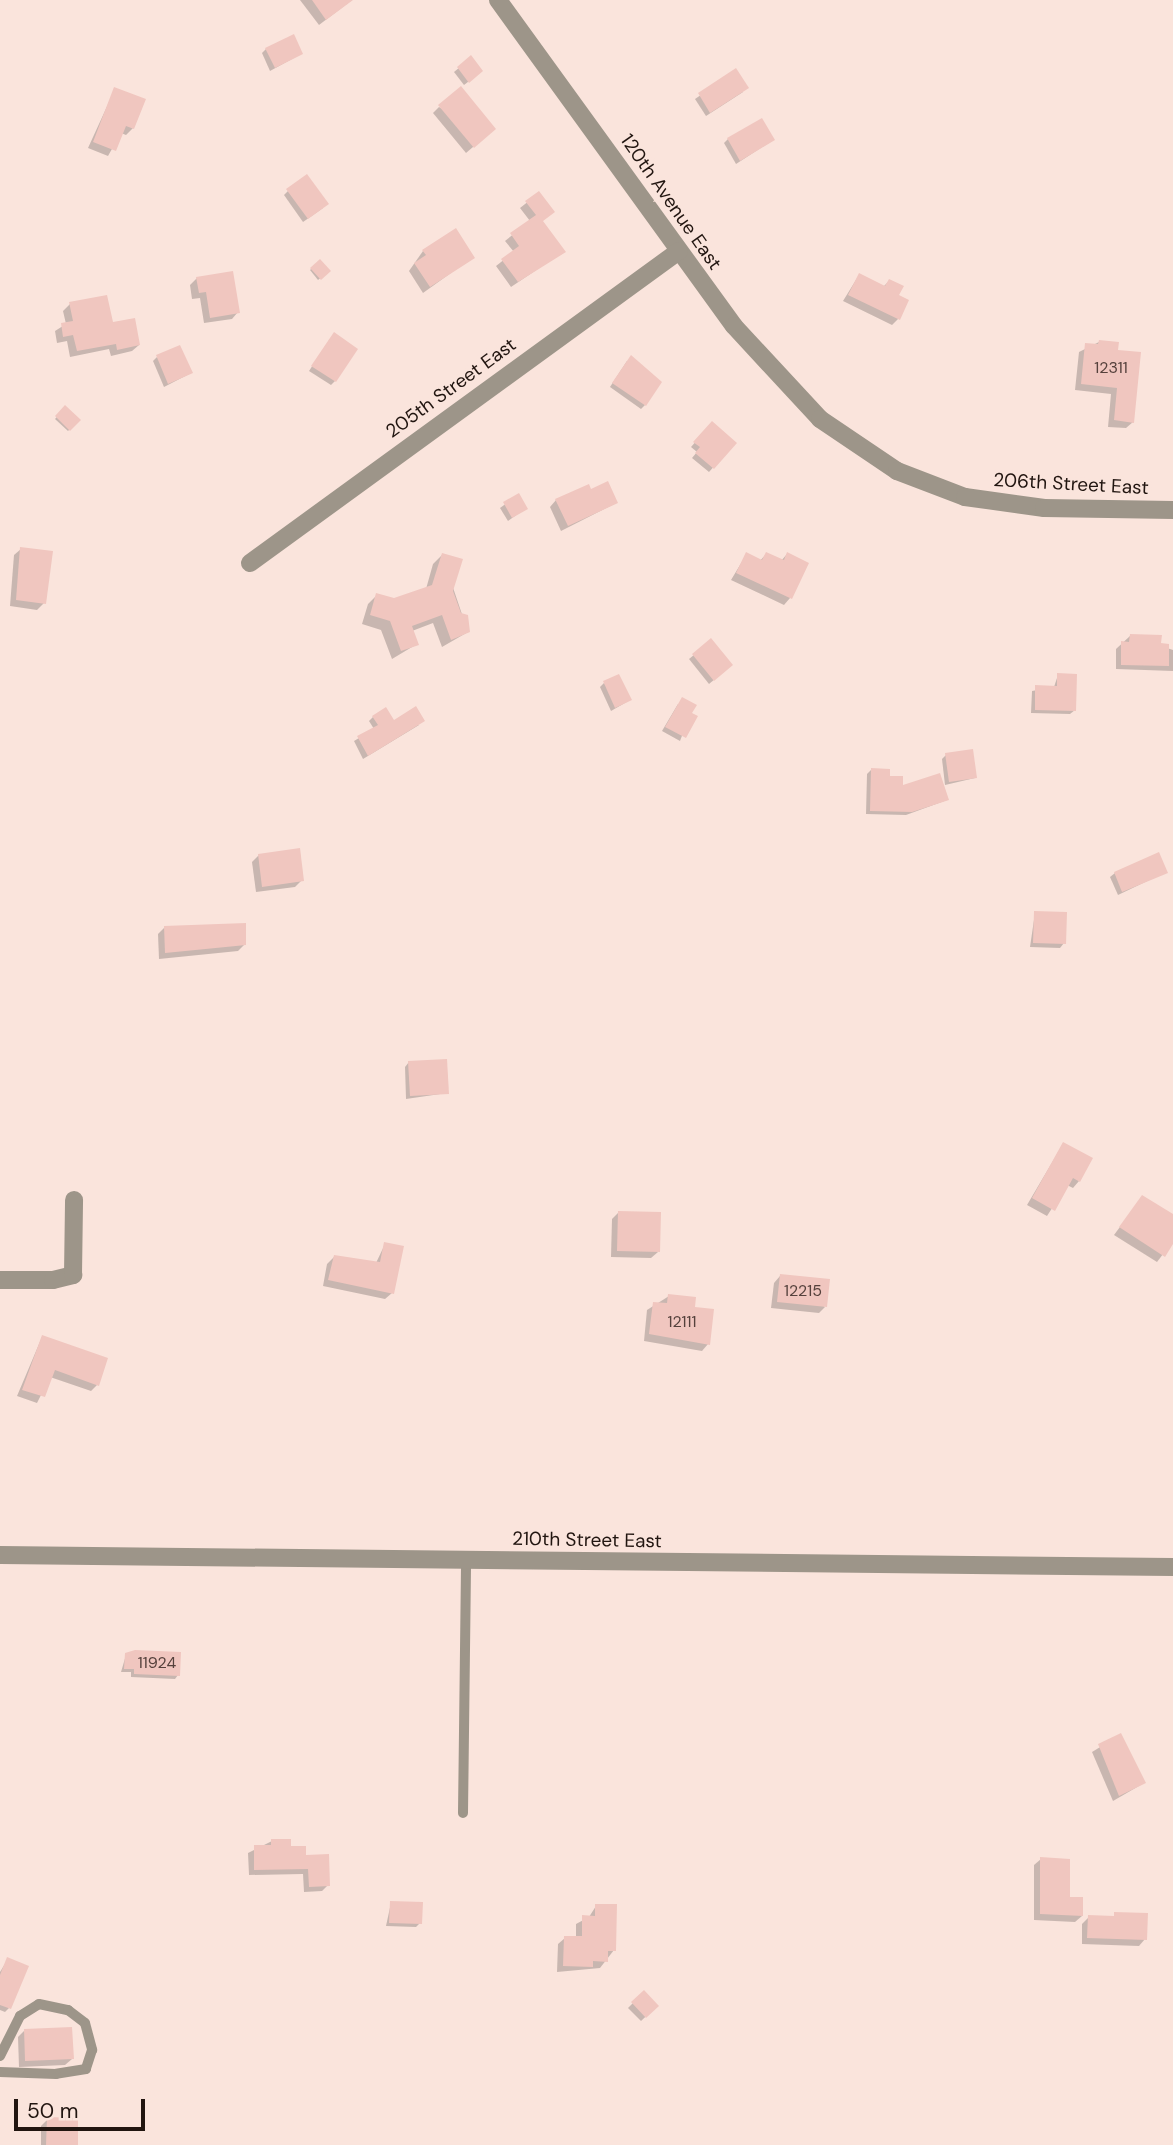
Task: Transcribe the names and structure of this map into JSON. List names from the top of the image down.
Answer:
{
  "streets": {
    "street": [
      "120th Avenue East",
      "205th Street East",
      "206th Street East",
      "210th Street East"
    ]
  },
  "crossings": [
    ["120th Avenue East", "205th Street East"],
    ["120th Avenue East", "206th Street East"]
  ],
  "house_numbers": [
    "12311",
    "12215",
    "12111",
    "11924"
  ],
  "scale_bar": "50 m"
}
